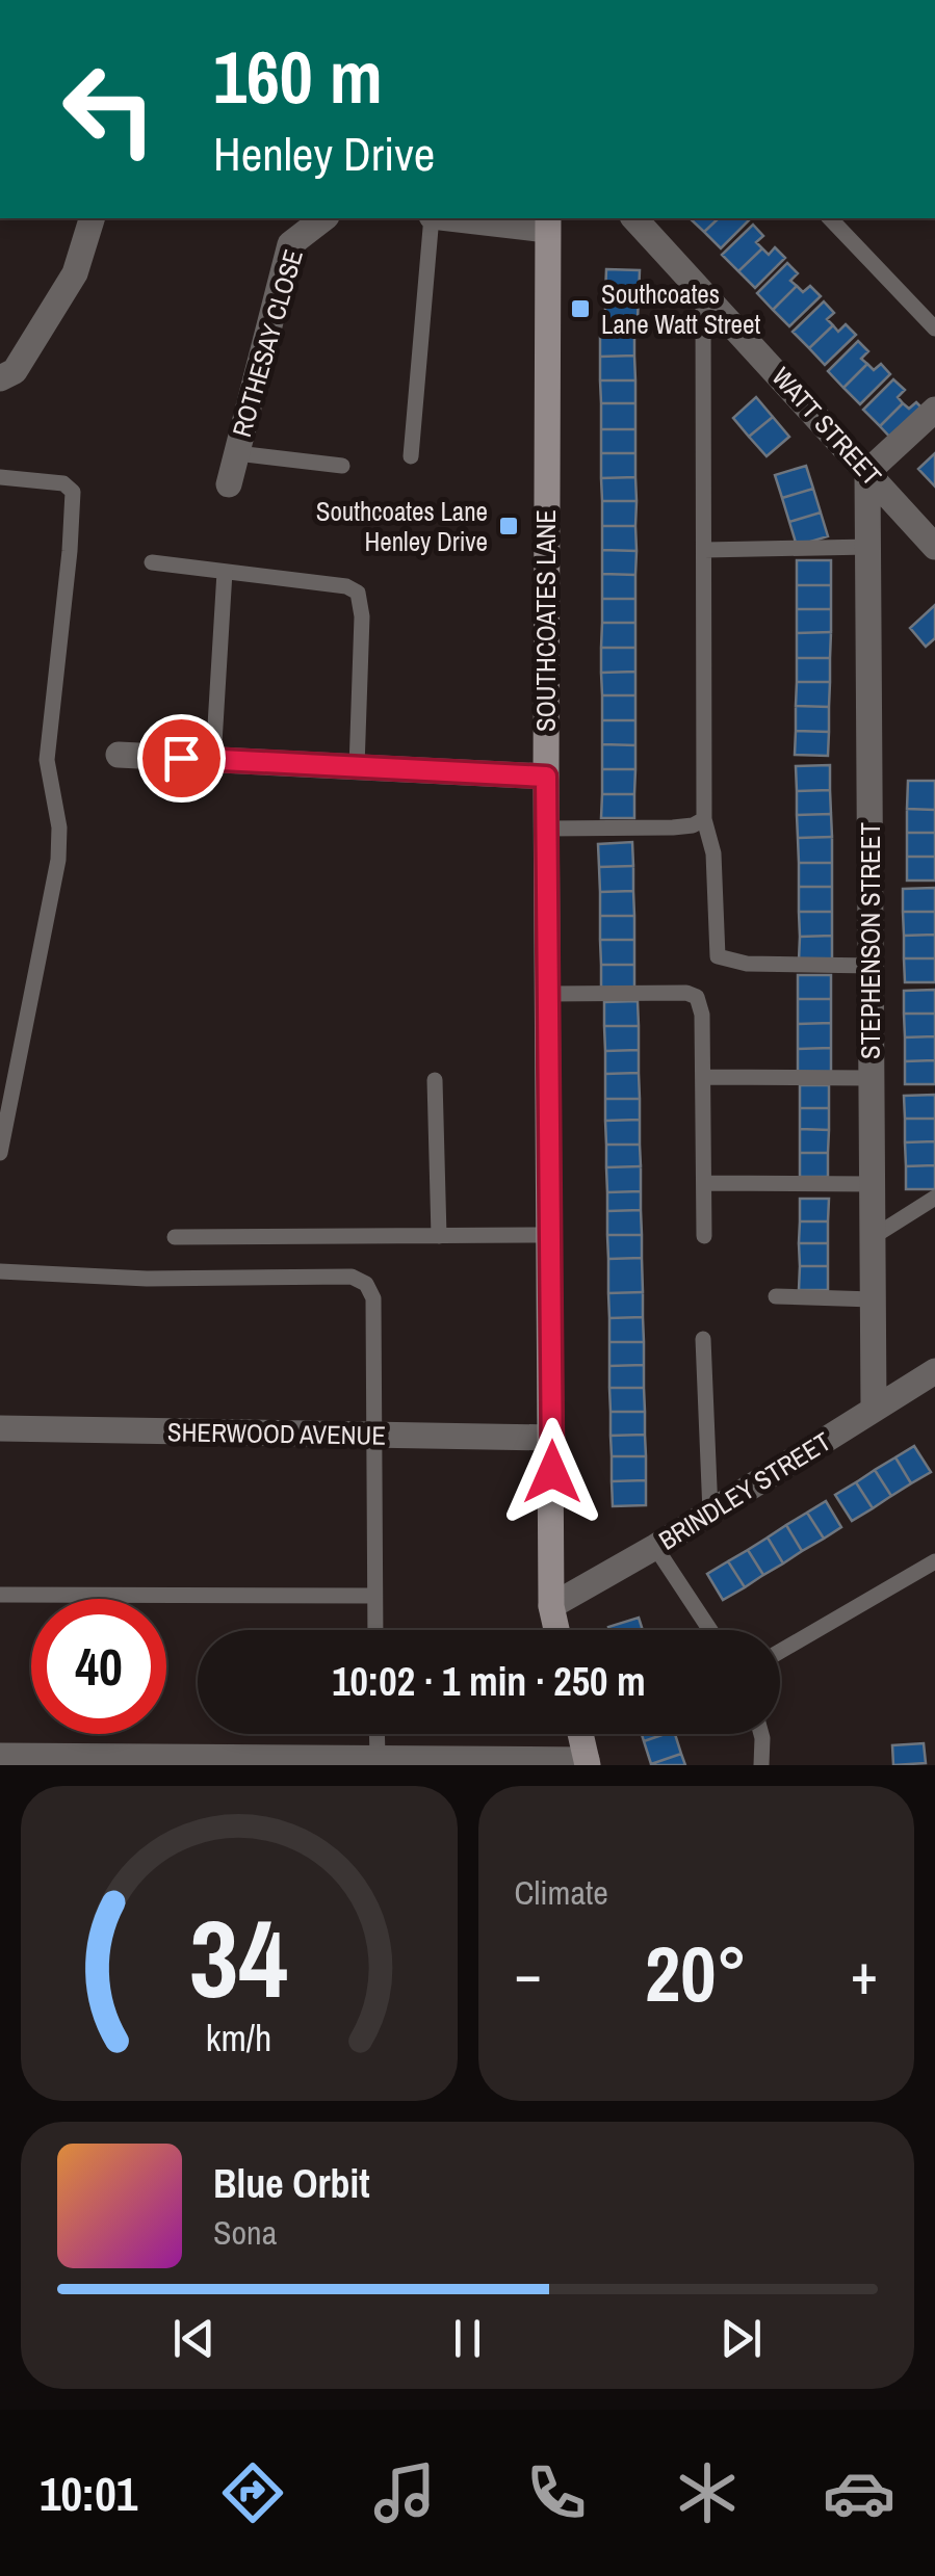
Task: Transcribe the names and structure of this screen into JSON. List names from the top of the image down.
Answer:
{
  "streets": {
    "street": [
      "ROTHESAY CLOSE",
      "WATT STREET",
      "SOUTHCOATES LANE",
      "STEPHENSON STREET",
      "SHERWOOD AVENUE",
      "BRINDLEY STREET"
    ]
  },
  "crossings": [
    ["WATT STREET", "STEPHENSON STREET"],
    ["SOUTHCOATES LANE", "SHERWOOD AVENUE"],
    ["SOUTHCOATES LANE", "BRINDLEY STREET"],
    ["STEPHENSON STREET", "BRINDLEY STREET"]
  ],
  "places": {
    "transit": ["Southcoates Lane Watt Street", "Southcoates Lane Henley Drive"]
  },
  "page": {
    "turn": ["160 m", "Henley Drive"],
    "limit": "40",
    "trip": "10:02 · 1 min · 250 m",
    "tile": "Climate",
    "heat": ["−", "20°", "+"],
    "song": ["Blue Orbit", "Sona"],
    "tabs": "10:01",
    "gauge": ["34", "km/h"]
  }
}
